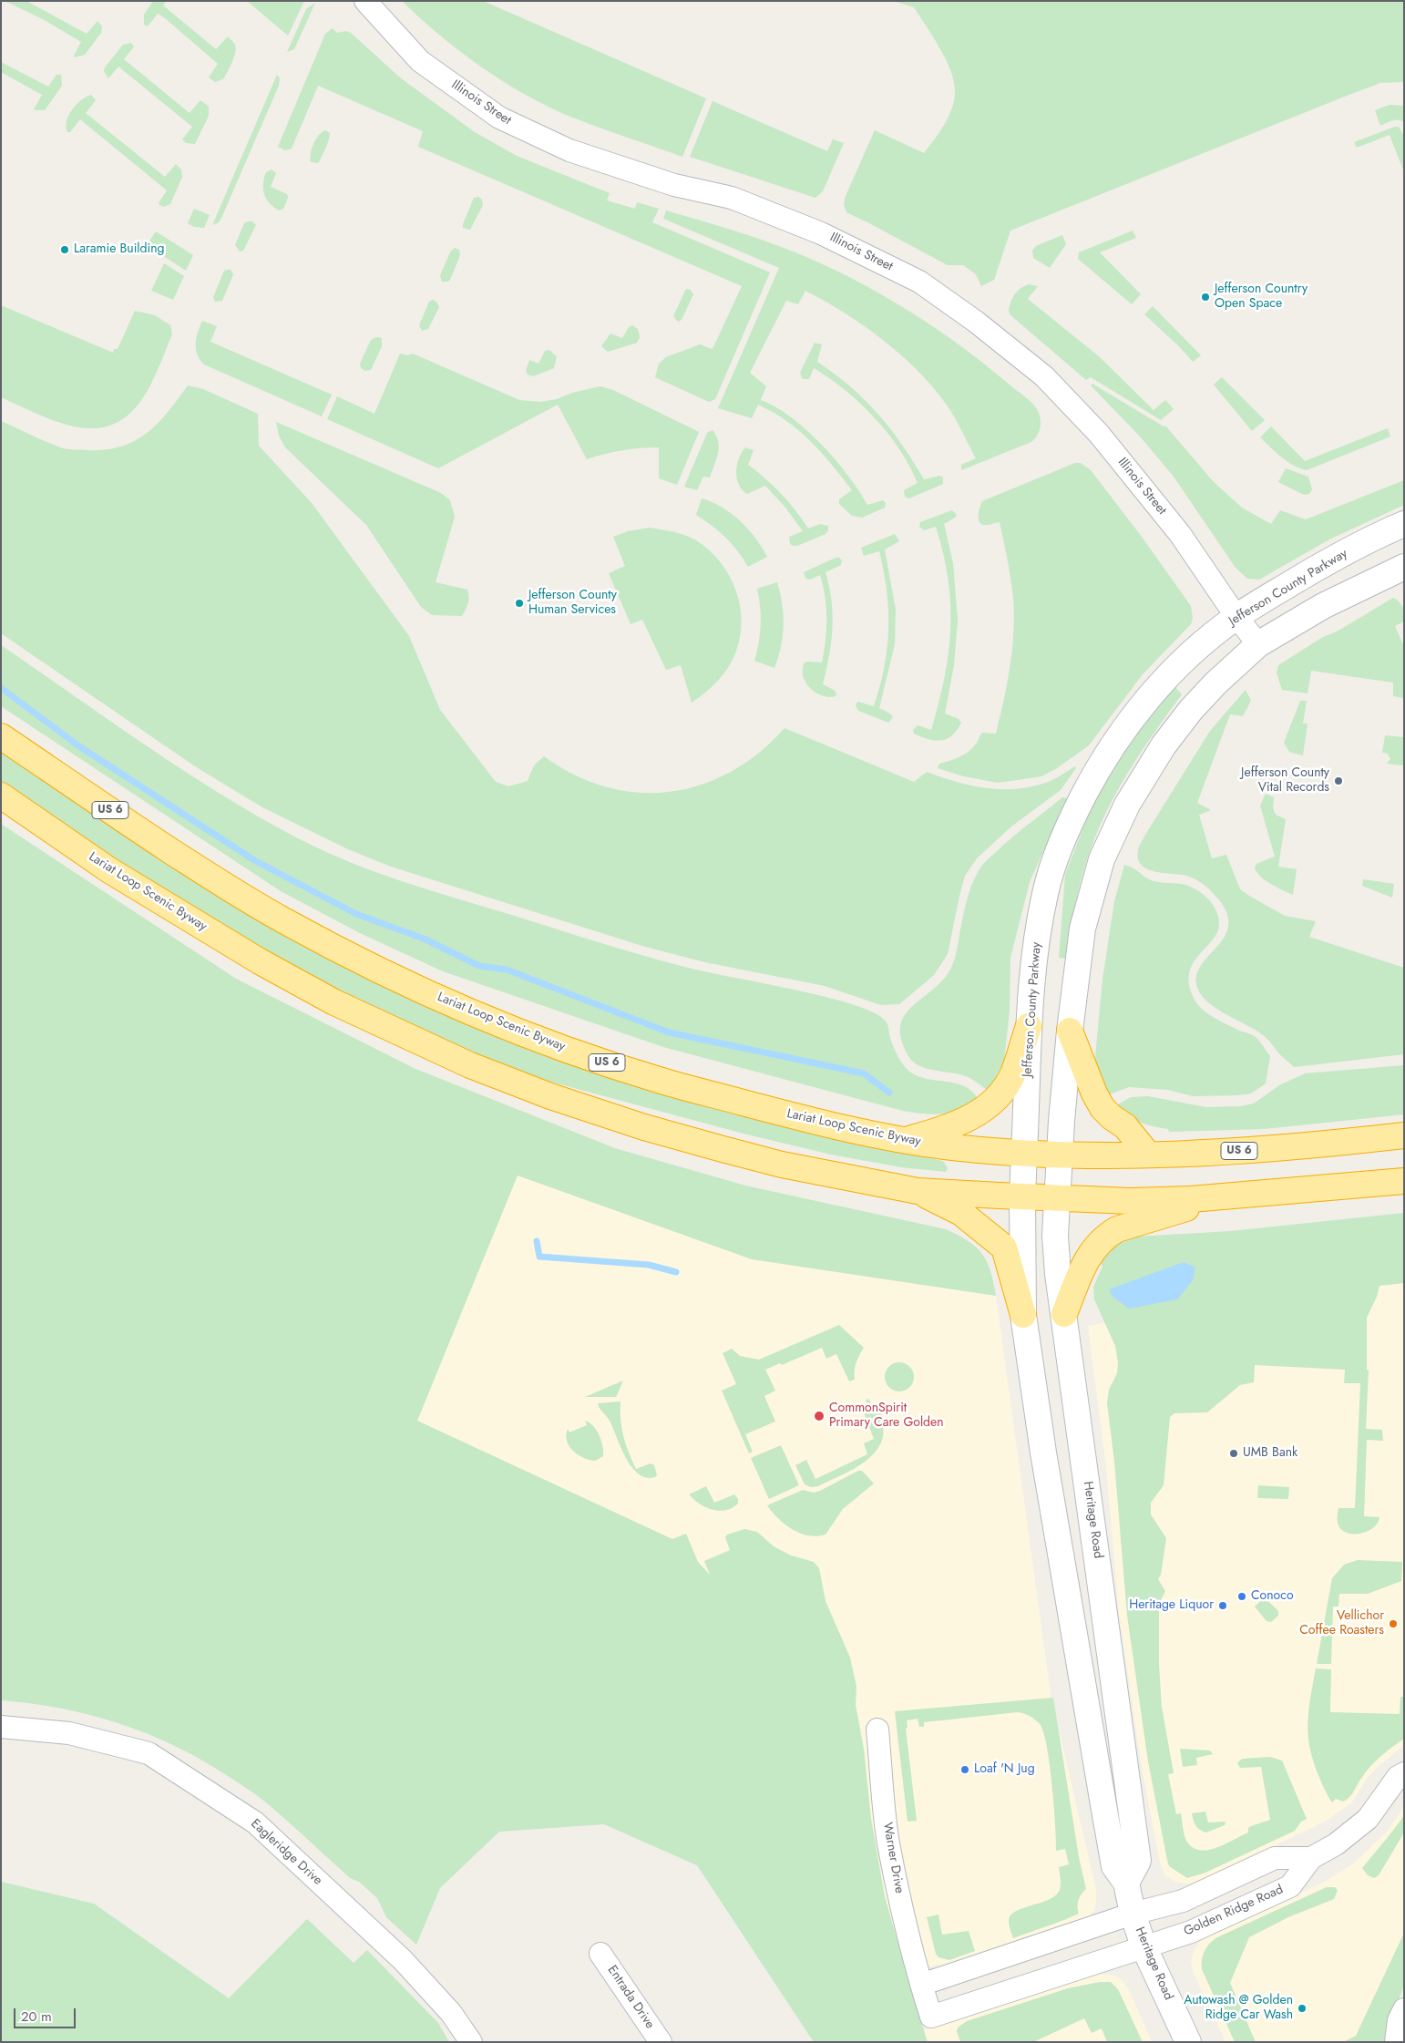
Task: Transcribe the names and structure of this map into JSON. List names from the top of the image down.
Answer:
{
  "streets": {
    "highway": ["US 6", "Lariat Loop Scenic Byway"],
    "main road": ["Jefferson County Parkway", "Heritage Road"],
    "street": [
      "Illinois Street",
      "Eagleridge Drive",
      "Warner Drive",
      "Golden Ridge Road",
      "Entrada Drive"
    ]
  },
  "crossings": [
    ["Illinois Street", "Jefferson County Parkway"],
    ["Jefferson County Parkway", "Lariat Loop Scenic Byway"],
    ["Jefferson County Parkway", "Heritage Road"],
    ["US 6", "Lariat Loop Scenic Byway"],
    ["US 6", "Heritage Road"],
    ["Lariat Loop Scenic Byway", "Heritage Road"],
    ["Heritage Road", "Warner Drive"],
    ["Heritage Road", "Golden Ridge Road"],
    ["Warner Drive", "Golden Ridge Road"]
  ],
  "places": [
    "Laramie Building",
    "Jefferson Country Open Space",
    "Jefferson County Human Services",
    "Jefferson County Vital Records",
    "CommonSpirit Primary Care Golden",
    "UMB Bank",
    "Conoco",
    "Heritage Liquor",
    "Vellichor Coffee Roasters",
    "Loaf 'N Jug",
    "Autowash @ Golden Ridge Car Wash"
  ],
  "scale_bar": "20 m"
}
